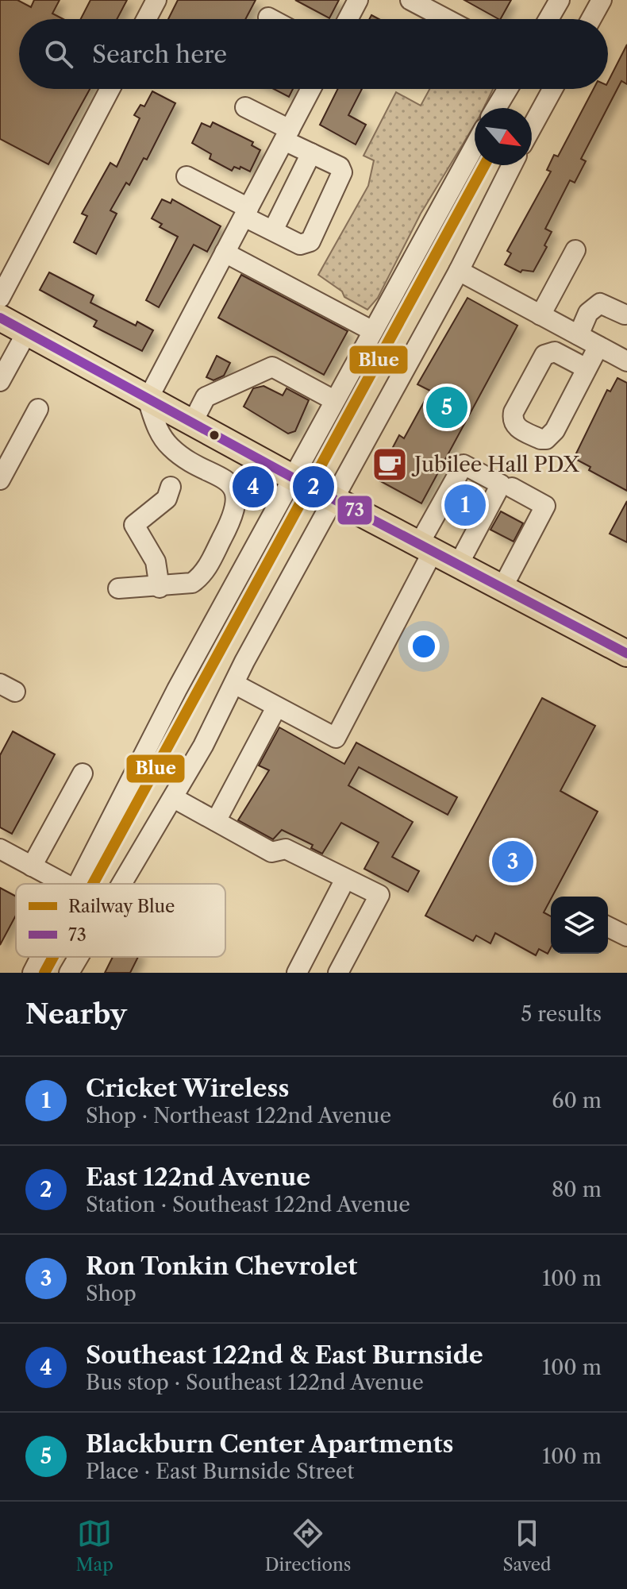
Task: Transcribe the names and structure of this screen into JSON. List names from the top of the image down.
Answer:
{
  "places": {
    "cafe": ["Jubilee Hall PDX"]
  },
  "lines": ["rail line Blue", "transit line 73"],
  "legend": ["Railway Blue", "73"],
  "north": "bottom right",
  "page": {
    "search": "Search here",
    "pins": [
      "5",
      "2",
      "4",
      "1",
      "3"
    ],
    "heading": ["Nearby", "5 results"],
    "list": [
      {
        "mark": "1",
        "name": "Cricket Wireless",
        "note": "Shop · Northeast 122nd Avenue",
        "value": "60 m"
      },
      {
        "mark": "2",
        "name": "East 122nd Avenue",
        "note": "Station · Southeast 122nd Avenue",
        "value": "80 m"
      },
      {
        "mark": "3",
        "name": "Ron Tonkin Chevrolet",
        "note": "Shop",
        "value": "100 m"
      },
      {
        "mark": "4",
        "name": "Southeast 122nd & East Burnside",
        "note": "Bus stop · Southeast 122nd Avenue",
        "value": "100 m"
      },
      {
        "mark": "5",
        "name": "Blackburn Center Apartments",
        "note": "Place · East Burnside Street",
        "value": "100 m"
      }
    ],
    "nav": ["Map", "Directions", "Saved"]
  }
}
